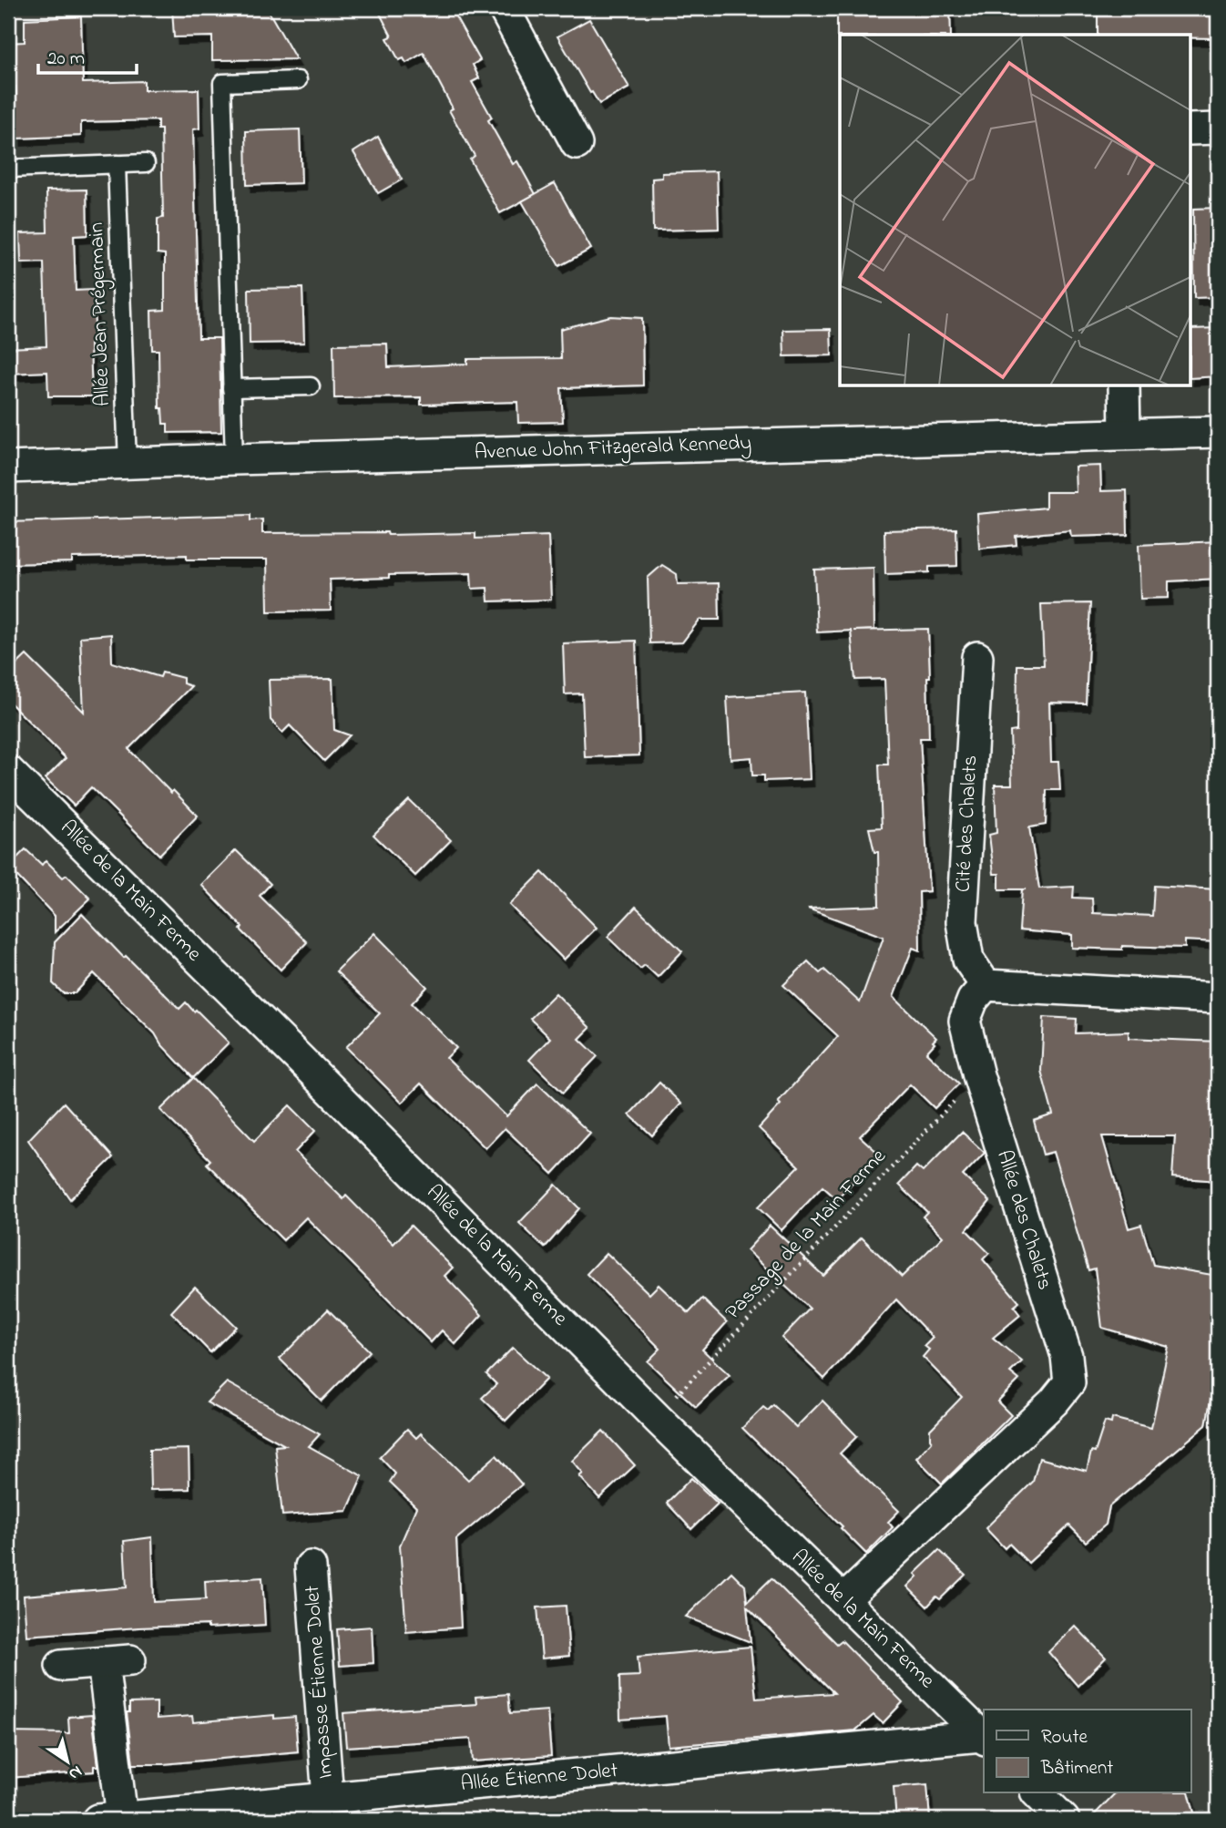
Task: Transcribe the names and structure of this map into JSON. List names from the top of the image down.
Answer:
{
  "streets": {
    "street": [
      "Avenue John Fitzgerald Kennedy",
      "Cité des Chalets",
      "Allée de la Main Ferme",
      "Allée des Chalets",
      "Impasse Étienne Dolet",
      "Allée Étienne Dolet"
    ],
    "lane": ["Allée Jean Prégermain"],
    "path": ["Passage de la Main Ferme"]
  },
  "crossings": [
    ["Allée Jean Prégermain", "Avenue John Fitzgerald Kennedy"],
    ["Cité des Chalets", "Allée des Chalets"],
    ["Allée de la Main Ferme", "Allée des Chalets"],
    ["Allée de la Main Ferme", "Passage de la Main Ferme"],
    ["Allée de la Main Ferme", "Allée Étienne Dolet"],
    ["Allée des Chalets", "Passage de la Main Ferme"],
    ["Impasse Étienne Dolet", "Allée Étienne Dolet"]
  ],
  "legend": ["Route", "Bâtiment"],
  "scale_bar": "20 m",
  "north": "bottom right"
}
